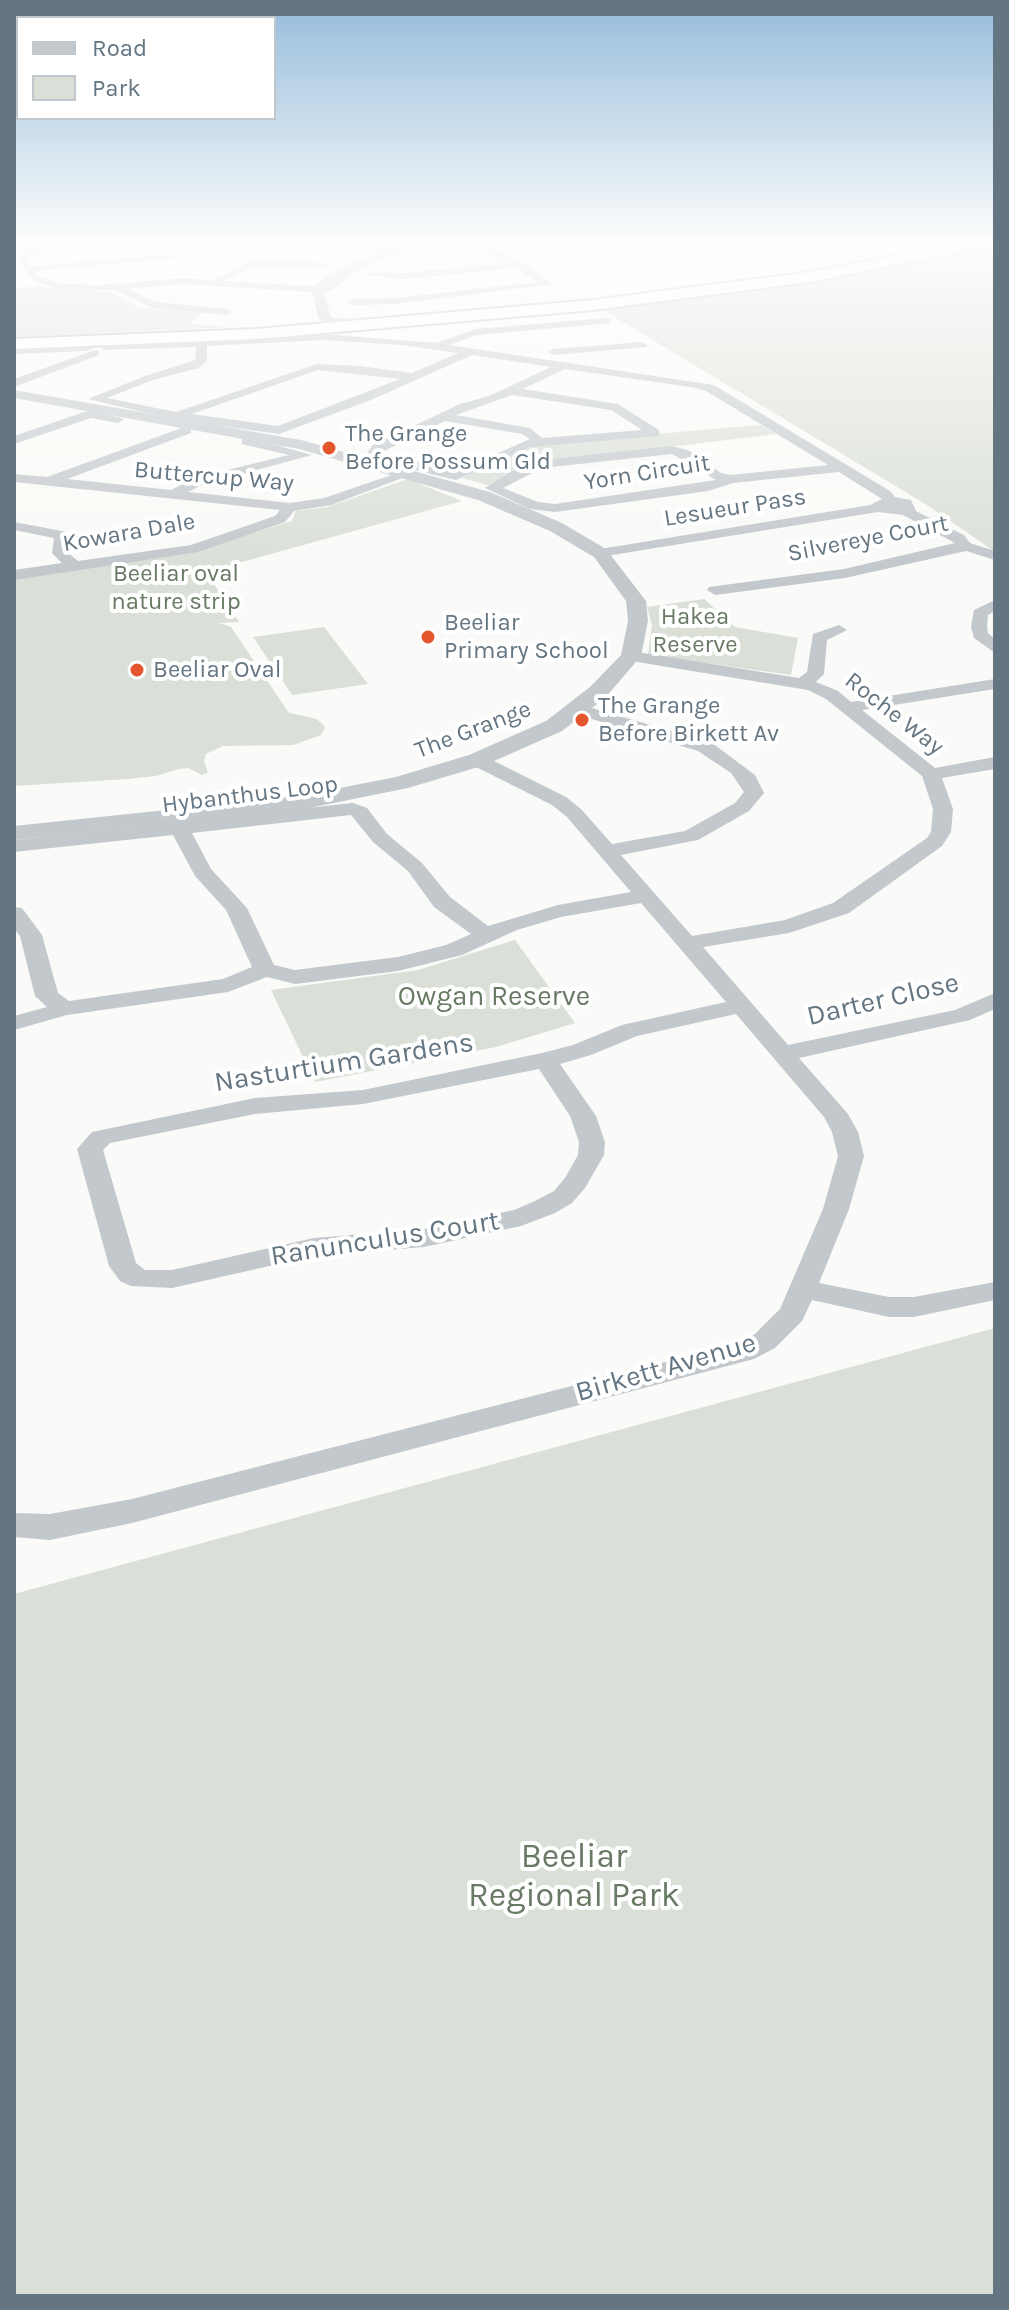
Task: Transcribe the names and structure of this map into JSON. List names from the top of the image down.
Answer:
{
  "streets": {
    "street": [
      "Yorn Circuit",
      "Buttercup Way",
      "Lesueur Pass",
      "Kowara Dale",
      "Silvereye Court",
      "Roche Way",
      "The Grange",
      "Hybanthus Loop",
      "Darter Close",
      "Nasturtium Gardens",
      "Ranunculus Court",
      "Birkett Avenue"
    ]
  },
  "crossings": [
    ["Yorn Circuit", "Lesueur Pass"],
    ["Buttercup Way", "Kowara Dale"],
    ["Lesueur Pass", "Silvereye Court"],
    ["Roche Way", "The Grange"],
    ["Roche Way", "Birkett Avenue"],
    ["The Grange", "Birkett Avenue"],
    ["Darter Close", "Birkett Avenue"],
    ["Nasturtium Gardens", "Ranunculus Court"],
    ["Nasturtium Gardens", "Birkett Avenue"]
  ],
  "parks": [
    "Beeliar oval nature strip",
    "Hakea Reserve",
    "Owgan Reserve",
    "Beeliar Regional Park"
  ],
  "places": [
    "The Grange Before Possum Gld",
    "Beeliar Primary School",
    "Beeliar Oval",
    "The Grange Before Birkett Av"
  ],
  "legend": ["Road", "Park"]
}
